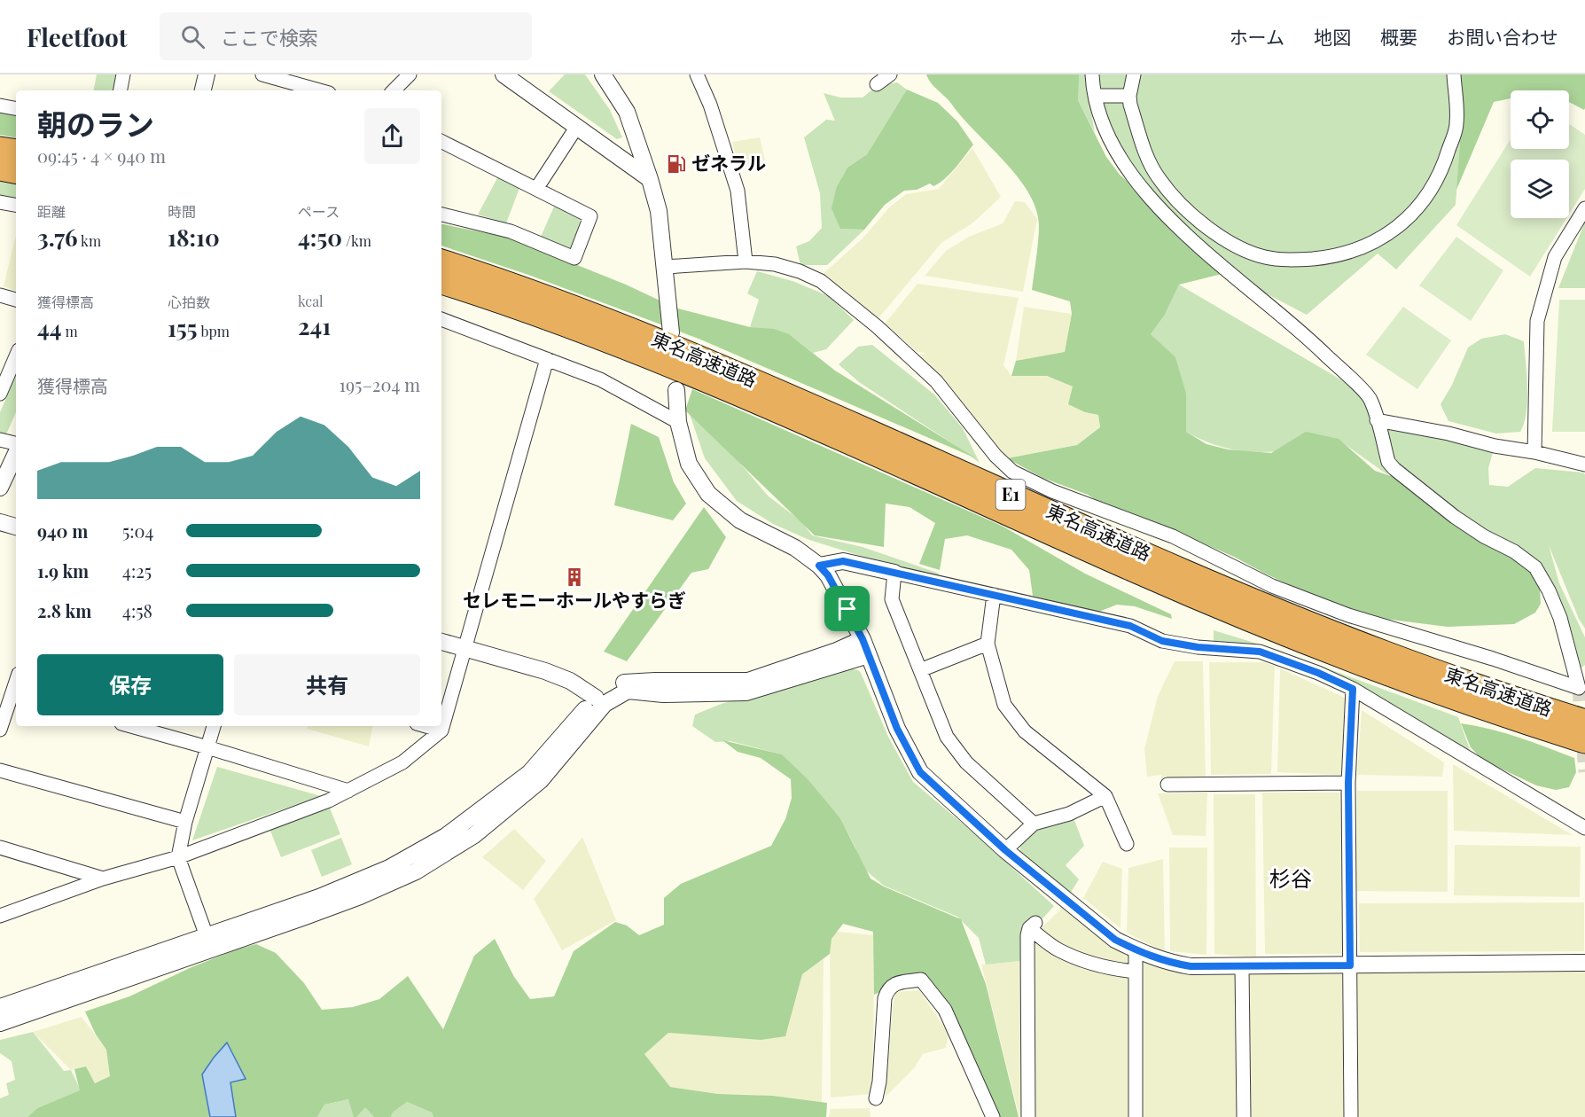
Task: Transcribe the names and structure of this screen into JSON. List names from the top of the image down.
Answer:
{
  "streets": {
    "highway": ["東名高速道路", "E1"]
  },
  "districts": ["杉谷"],
  "places": {
    "fuel station": ["ゼネラル"],
    "building": ["セレモニーホールやすらぎ"]
  },
  "page": {
    "header": "Fleetfoot",
    "search": "ここで検索",
    "nav": [
      "ホーム",
      "地図",
      "概要",
      "お問い合わせ"
    ],
    "heading": ["朝のラン", "09:45 · 4 × 940 m"],
    "stats": [
      ["距離", "3.76 km"],
      ["時間", "18:10"],
      ["ペース", "4:50 /km"],
      ["獲得標高", "44 m"],
      ["心拍数", "155 bpm"],
      ["kcal", "241"]
    ],
    "chart": ["獲得標高", "195–204 m"],
    "list": [
      {
        "name": "940 m",
        "note": "5:04"
      },
      {
        "name": "1.9 km",
        "note": "4:25"
      },
      {
        "name": "2.8 km",
        "note": "4:58"
      }
    ],
    "buttons": ["保存", "共有"]
  }
}
